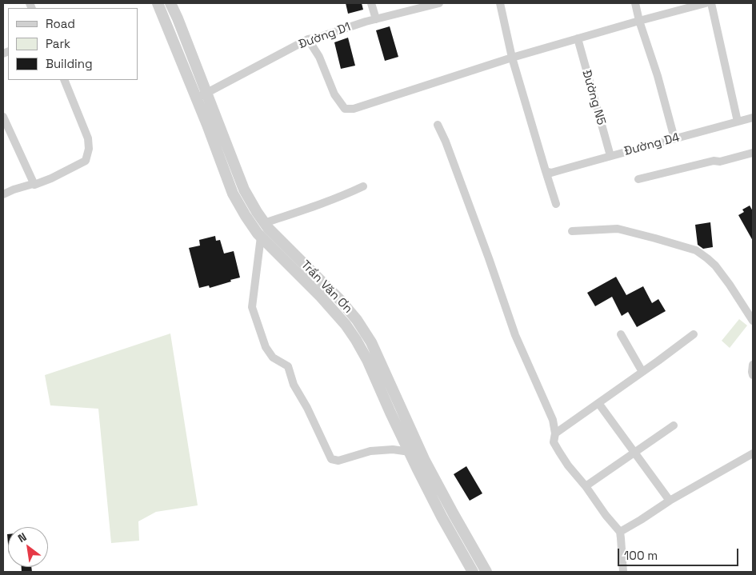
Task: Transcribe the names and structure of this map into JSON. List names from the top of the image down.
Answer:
{
  "streets": {
    "street": [
      "Đường D1",
      "Đường N5",
      "Đường D4",
      "Trần Văn Ơn"
    ]
  },
  "crossings": [
    ["Đường D1", "Trần Văn Ơn"],
    ["Đường N5", "Đường D4"]
  ],
  "legend": ["Road", "Park", "Building"],
  "scale_bar": "100 m",
  "north": "top left"
}
